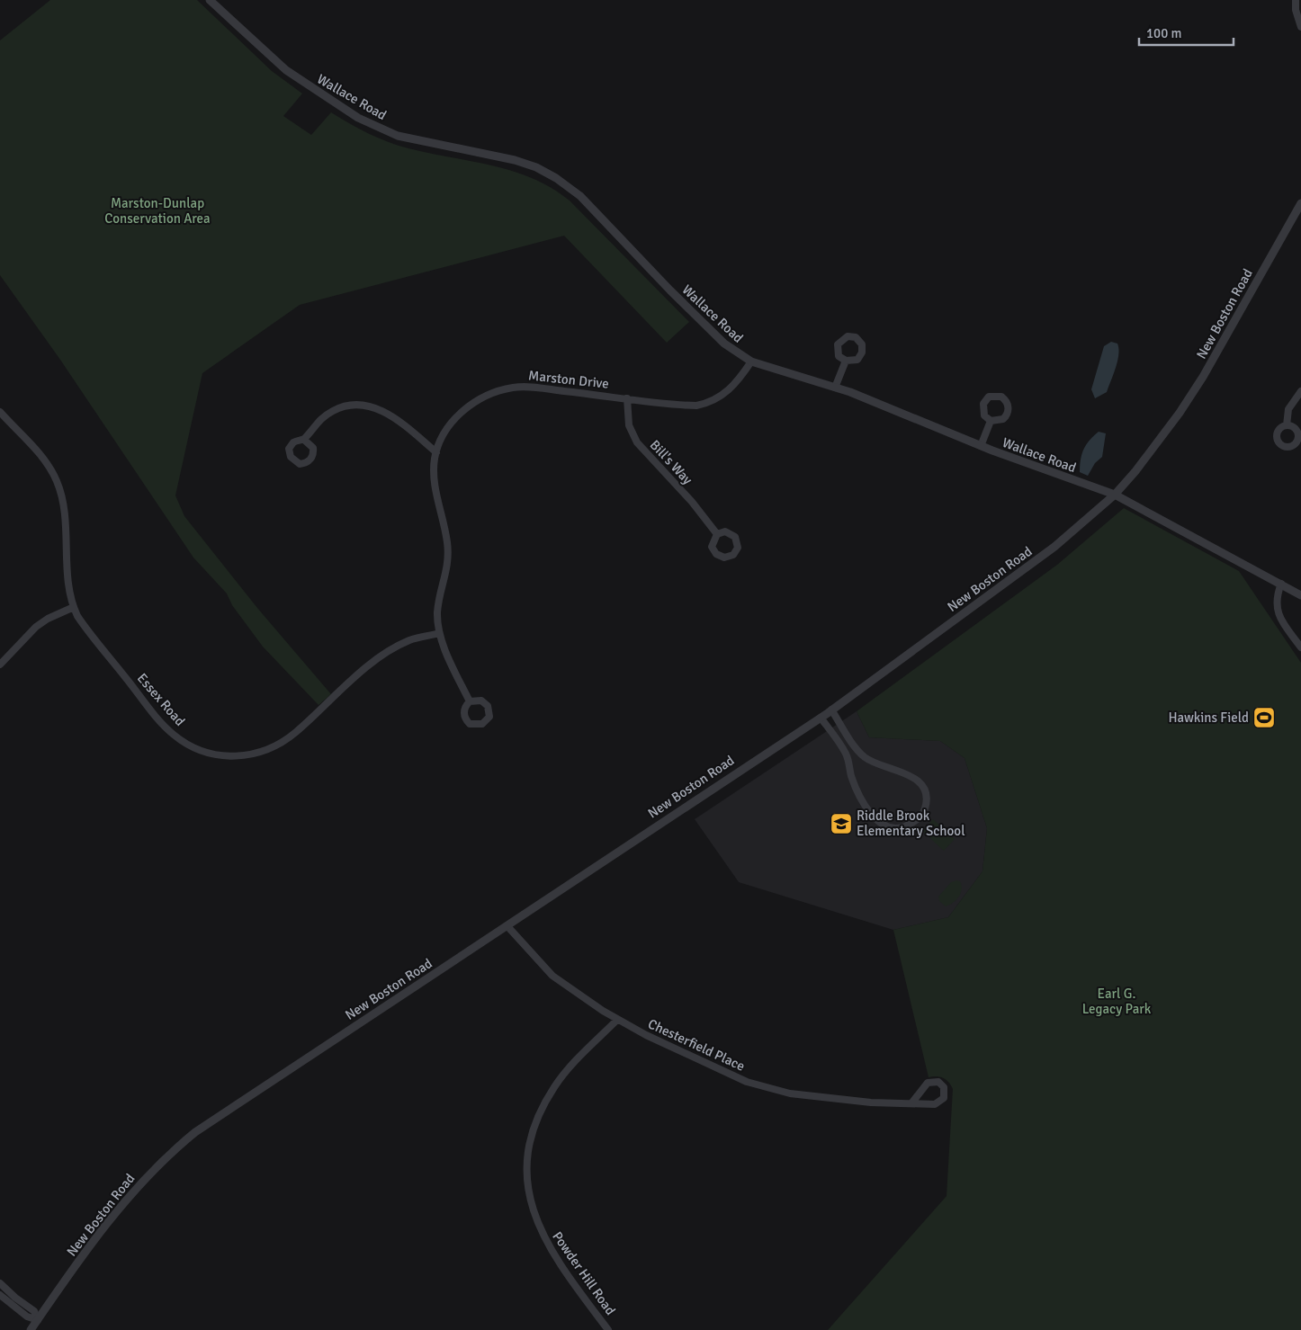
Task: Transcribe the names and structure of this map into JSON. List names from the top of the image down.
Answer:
{
  "streets": {
    "street": [
      "Wallace Road",
      "New Boston Road",
      "Marston Drive",
      "Bill's Way",
      "Essex Road",
      "Chesterfield Place",
      "Powder Hill Road"
    ]
  },
  "crossings": [
    ["Wallace Road", "New Boston Road"],
    ["Wallace Road", "Marston Drive"],
    ["New Boston Road", "Chesterfield Place"],
    ["Marston Drive", "Bill's Way"],
    ["Marston Drive", "Essex Road"],
    ["Chesterfield Place", "Powder Hill Road"]
  ],
  "parks": ["Marston-Dunlap Conservation Area", "Earl G. Legacy Park"],
  "places": {
    "sports": ["Hawkins Field"],
    "school or university": ["Riddle Brook Elementary School"]
  },
  "scale_bar": "100 m"
}
